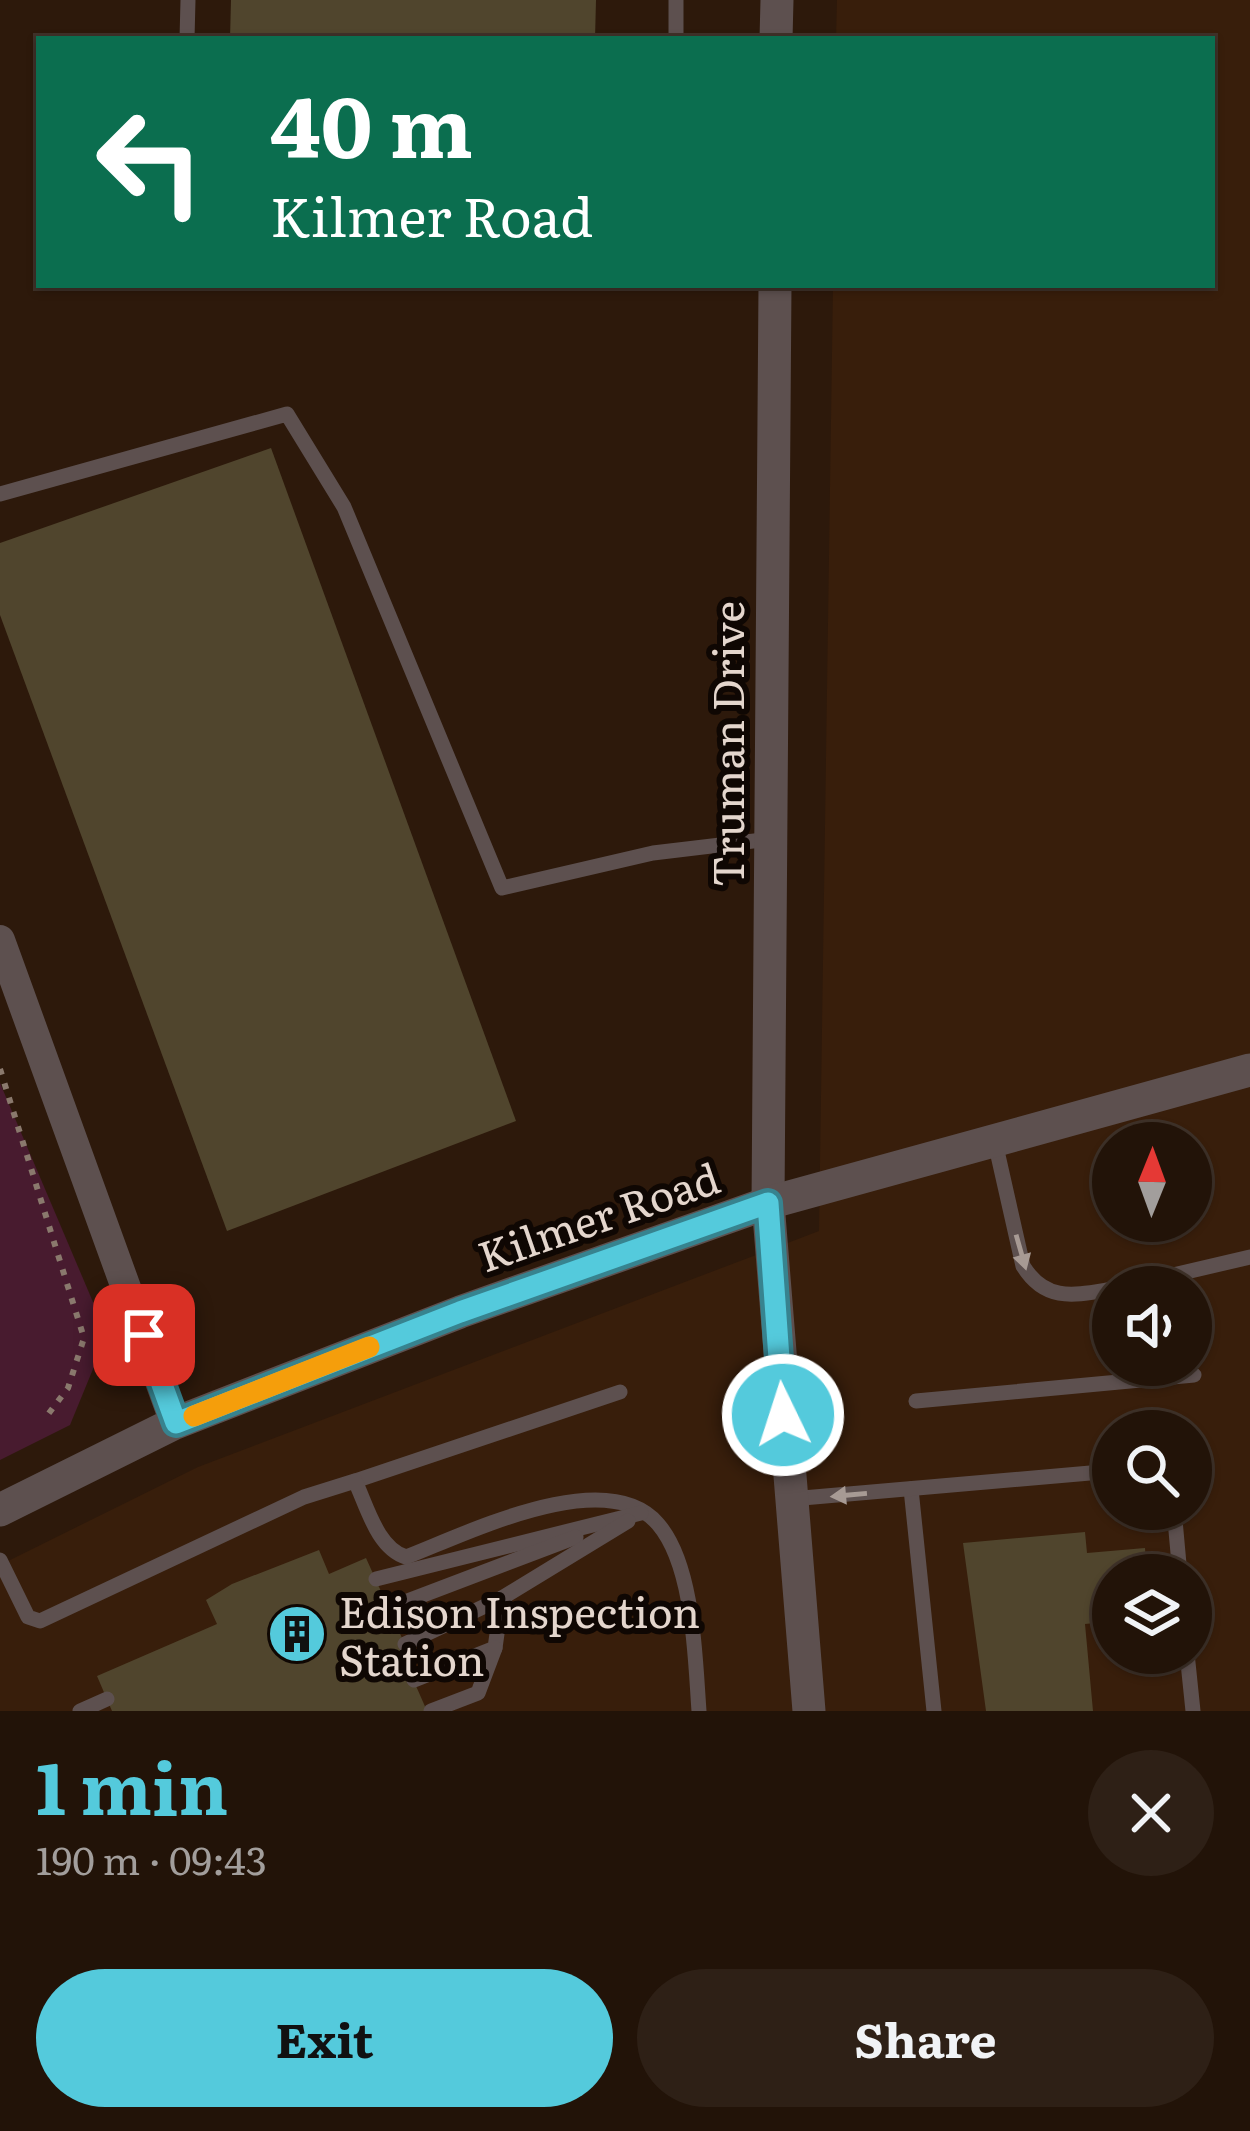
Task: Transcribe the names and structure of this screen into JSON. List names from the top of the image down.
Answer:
{
  "streets": {
    "street": ["Truman Drive", "Kilmer Road"]
  },
  "crossings": [
    ["Truman Drive", "Kilmer Road"]
  ],
  "places": {
    "building": ["Edison Inspection Station"]
  },
  "north": "top",
  "page": {
    "turn": ["40 m", "Kilmer Road"],
    "heading": ["1 min", "190 m · 09:43"],
    "buttons": ["Exit", "Share"]
  }
}
